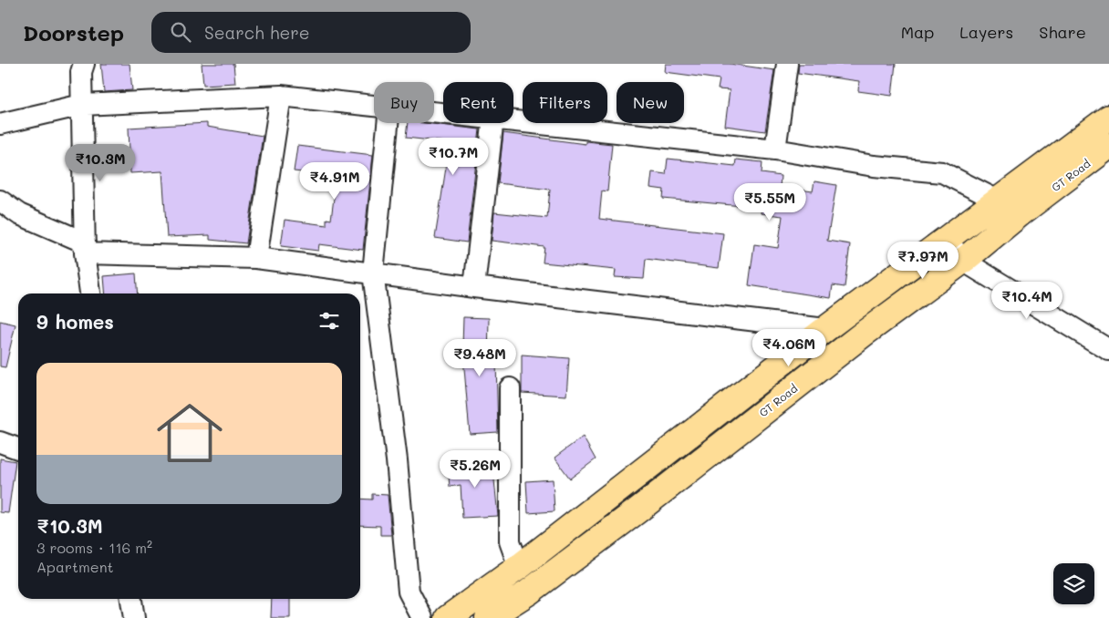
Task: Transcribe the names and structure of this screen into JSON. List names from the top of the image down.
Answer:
{
  "streets": {
    "main road": ["GT Road"]
  },
  "page": {
    "header": "Doorstep",
    "search": "Search here",
    "nav": ["Map", "Layers", "Share"],
    "chip": [
      "Buy",
      "Rent",
      "Filters",
      "New"
    ],
    "price": [
      "₹10.7M",
      "₹10.3M",
      "₹4.91M",
      "₹5.55M",
      "₹7.97M",
      "₹10.4M",
      "₹4.06M",
      "₹9.48M",
      "₹5.26M"
    ],
    "heading": "9 homes",
    "list": [
      {
        "name": "₹10.3M",
        "note": "3 rooms · 116 m² · Apartment"
      }
    ]
  }
}
